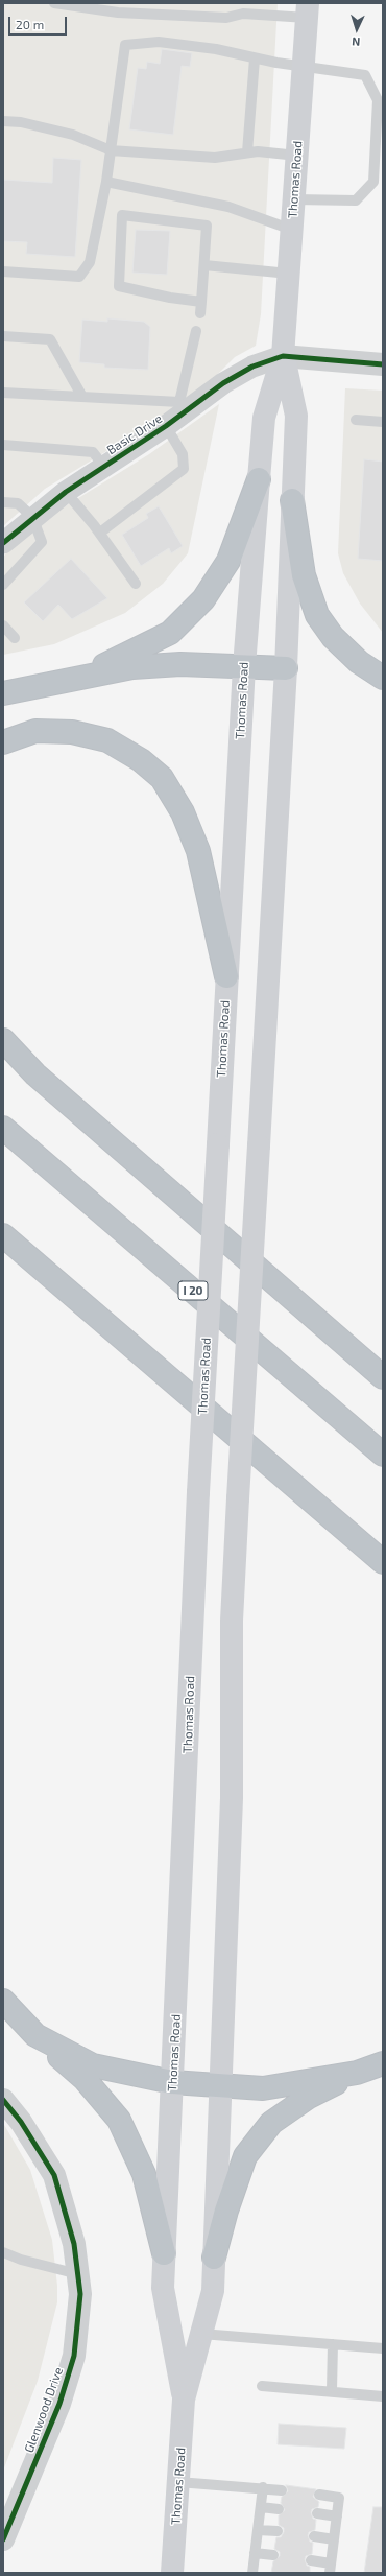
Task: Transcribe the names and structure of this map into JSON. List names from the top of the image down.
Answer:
{
  "streets": {
    "highway": ["I 20"],
    "main road": ["Thomas Road"],
    "street": ["Basic Drive", "Glenwood Drive"]
  },
  "crossings": [
    ["Thomas Road", "Basic Drive"]
  ],
  "scale_bar": "20 m",
  "north": "bottom"
}
